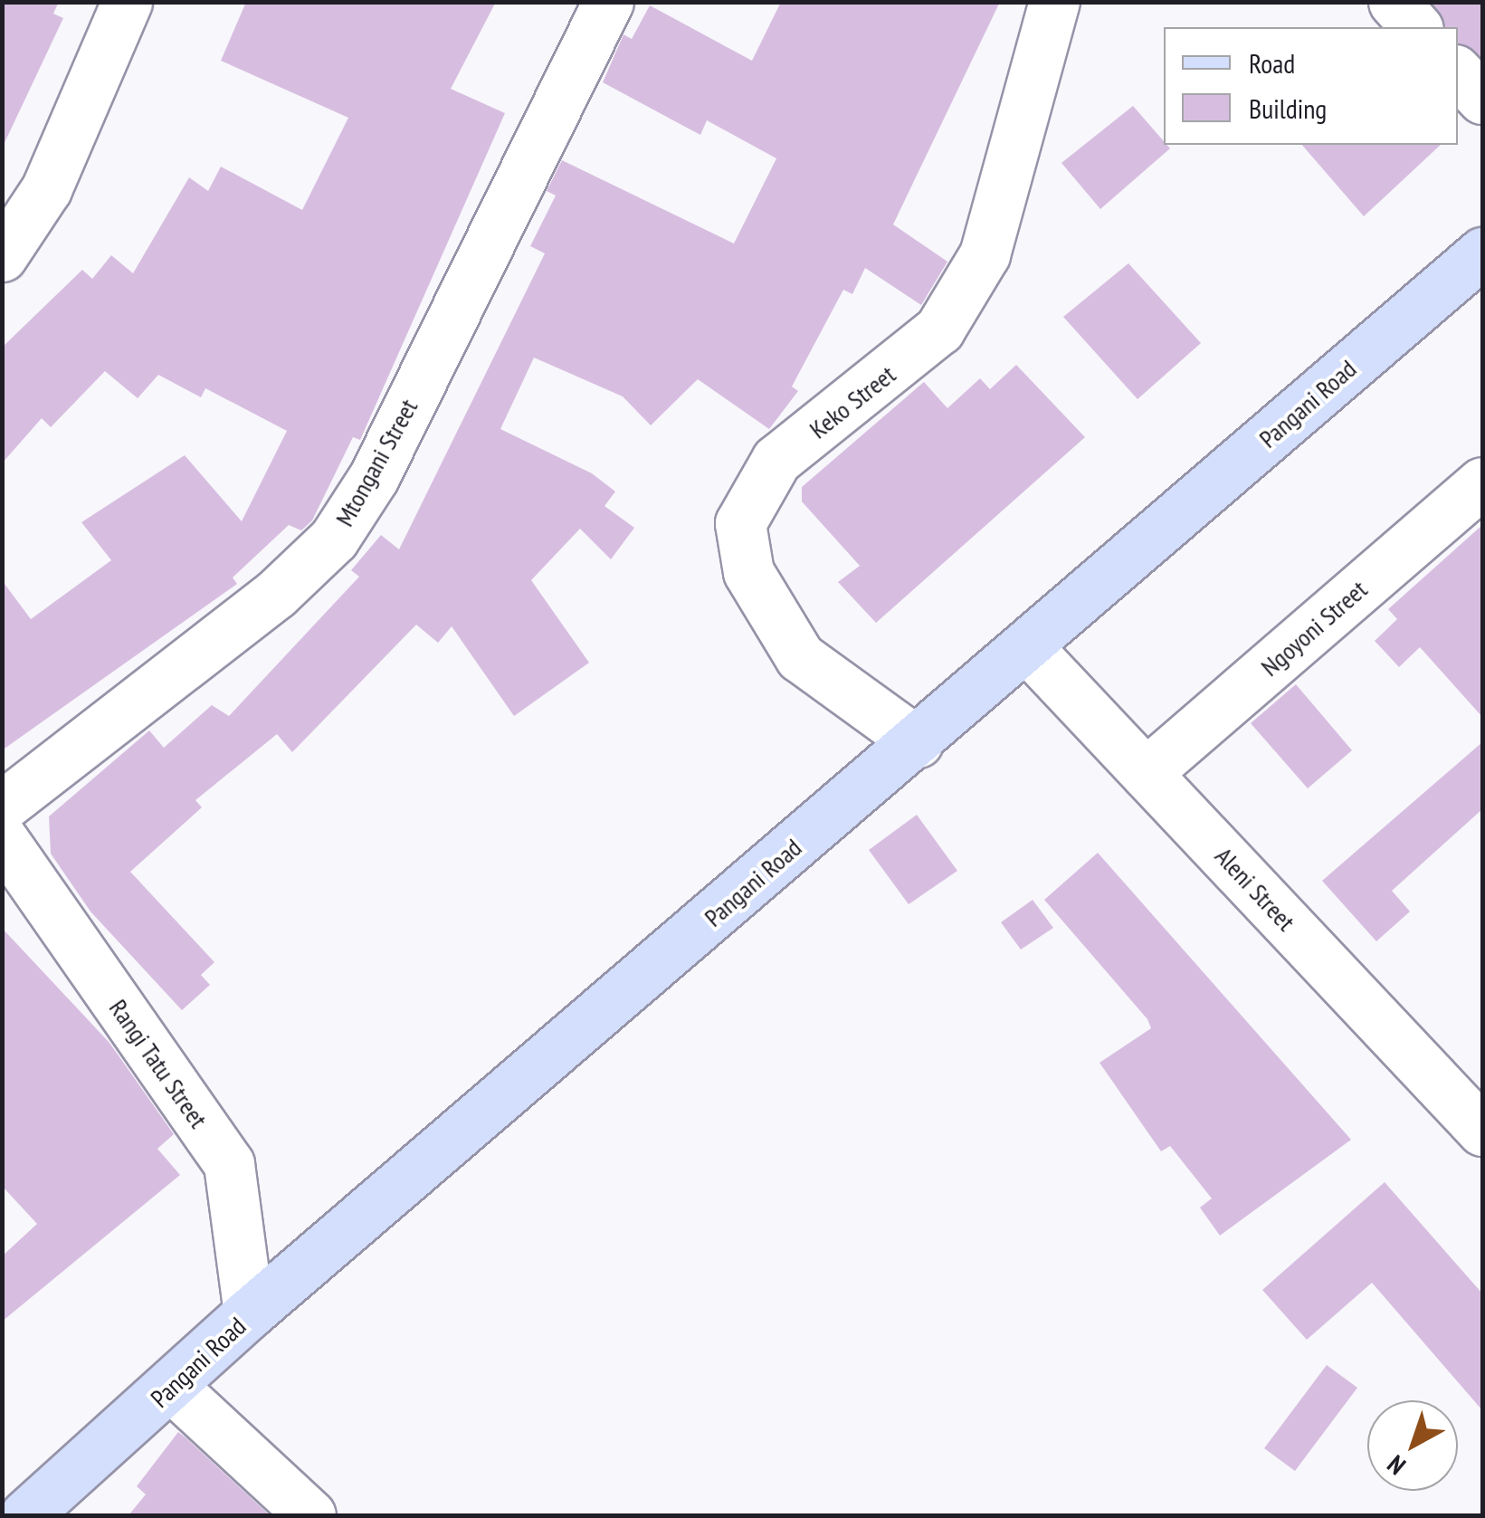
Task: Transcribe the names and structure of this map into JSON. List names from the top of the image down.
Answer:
{
  "streets": {
    "main road": ["Pangani Road"],
    "street": [
      "Keko Street",
      "Mtongani Street",
      "Ngoyoni Street",
      "Aleni Street",
      "Rangi Tatu Street"
    ]
  },
  "crossings": [
    ["Keko Street", "Pangani Road"],
    ["Pangani Road", "Aleni Street"],
    ["Pangani Road", "Rangi Tatu Street"],
    ["Ngoyoni Street", "Aleni Street"]
  ],
  "legend": ["Road", "Building"],
  "north": "bottom left"
}
